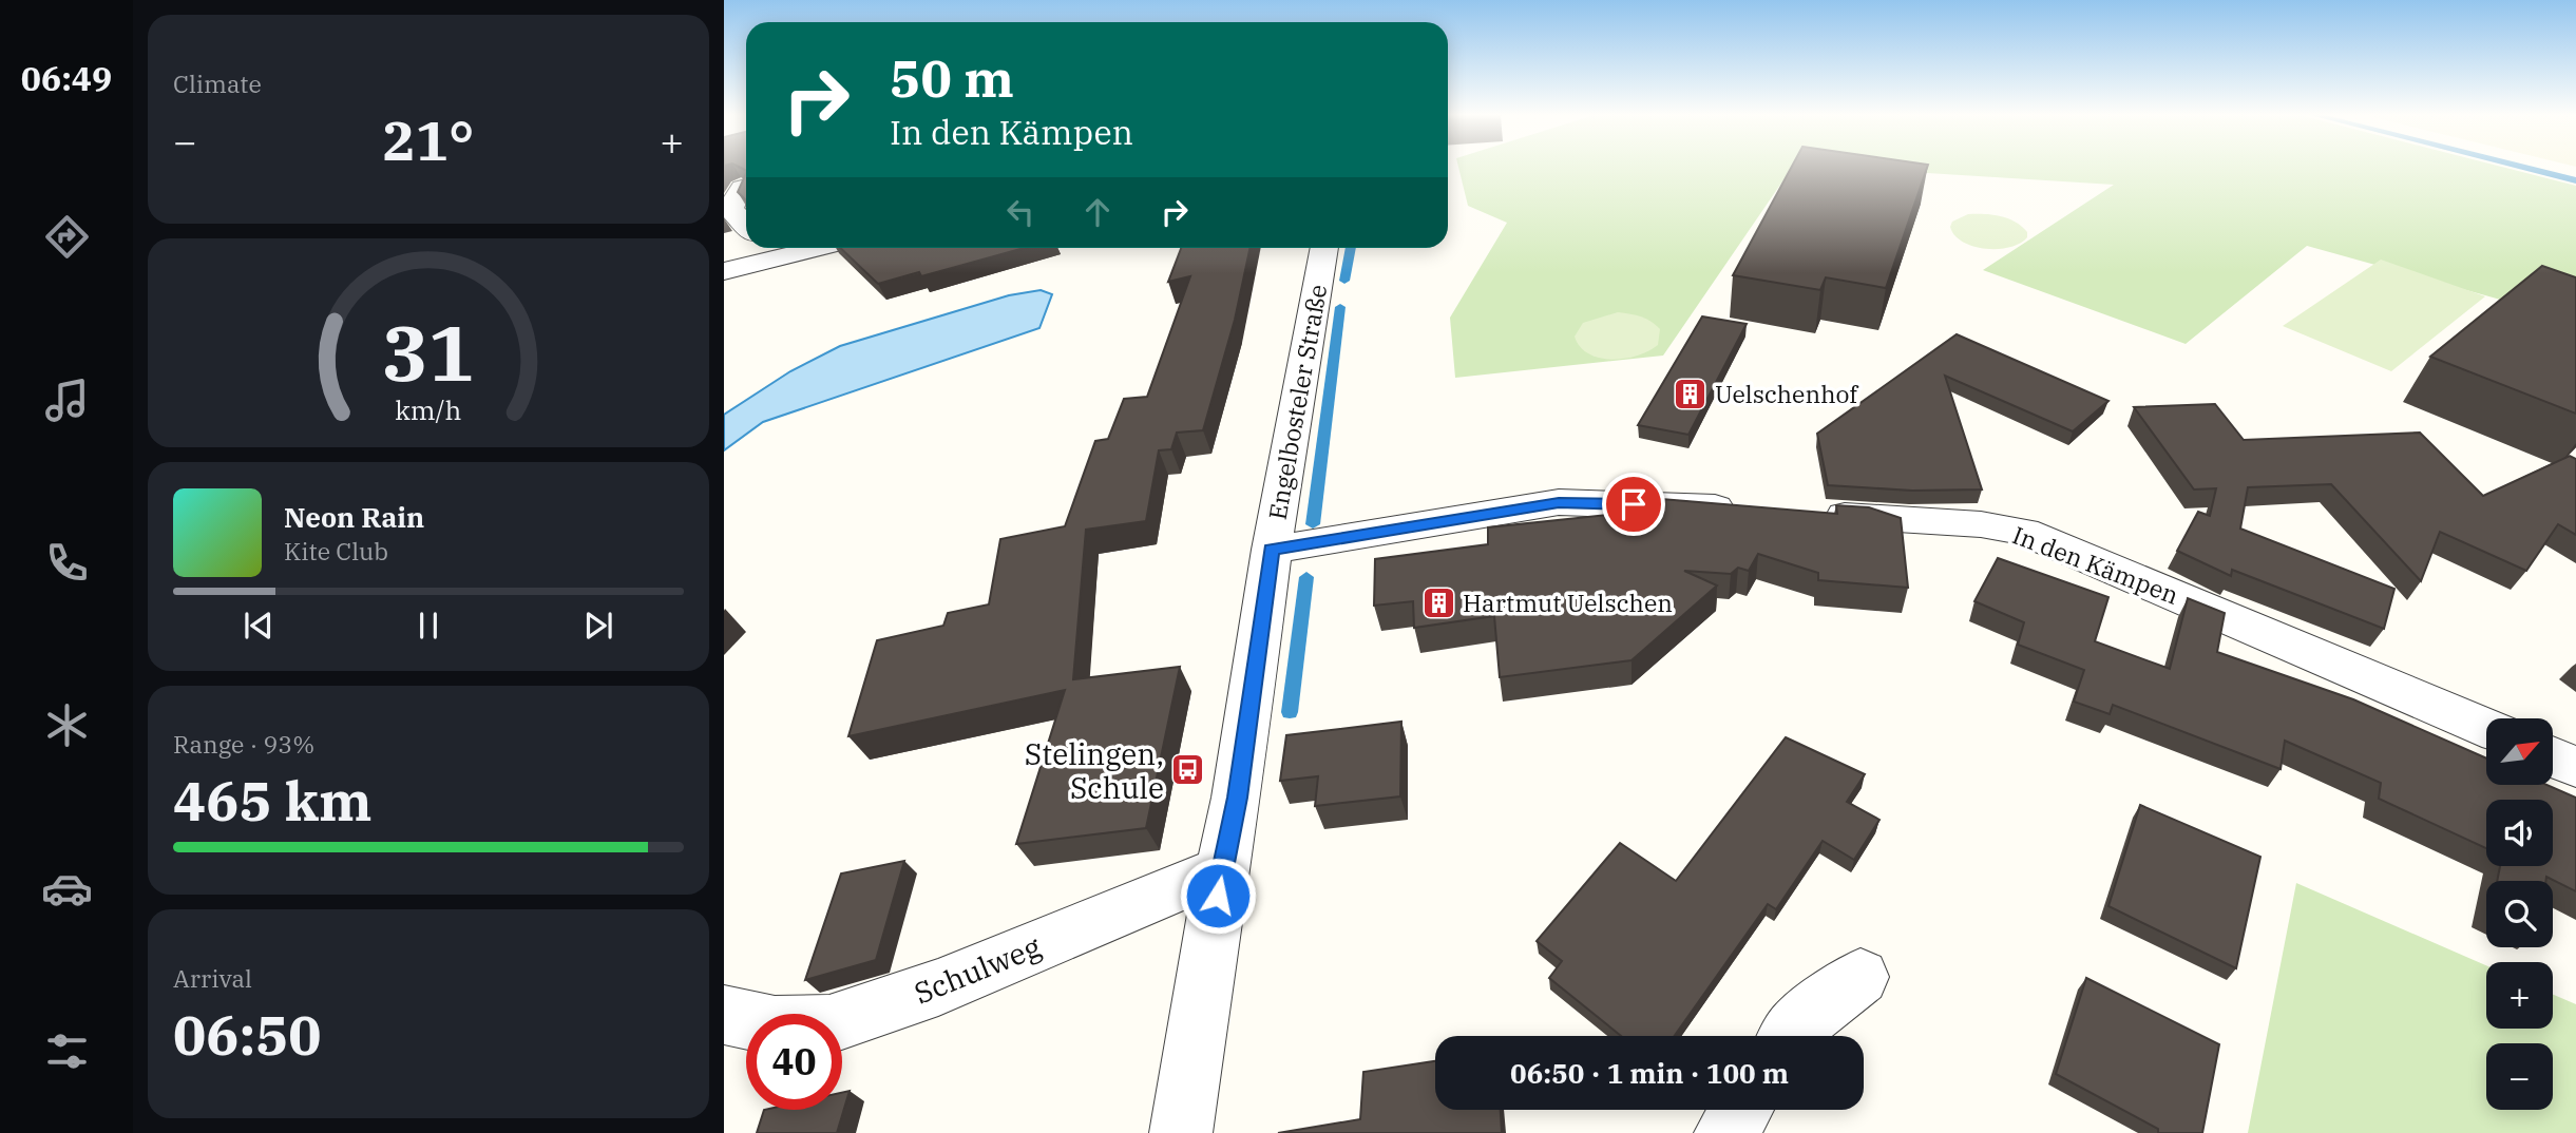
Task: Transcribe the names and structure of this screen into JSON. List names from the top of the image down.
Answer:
{
  "streets": {
    "street": ["Engelbosteler Straße", "In den Kämpen", "Schulweg"]
  },
  "crossings": [
    ["Engelbosteler Straße", "Schulweg"]
  ],
  "places": {
    "building": ["Uelschenhof", "Hartmut Uelschen"],
    "bus stop": ["Stelingen, Schule"]
  },
  "north": "top right",
  "page": {
    "tabs": "06:49",
    "tile": [
      "Climate",
      ["Range · 93%", "465 km"],
      ["Arrival", "06:50"]
    ],
    "turn": ["50 m", "In den Kämpen"],
    "heat": ["−", "21°", "+"],
    "song": ["Neon Rain", "Kite Club"],
    "map_buttons": ["+", "−"],
    "limit": "40",
    "trip": "06:50 · 1 min · 100 m",
    "gauge": ["31", "km/h"]
  }
}
